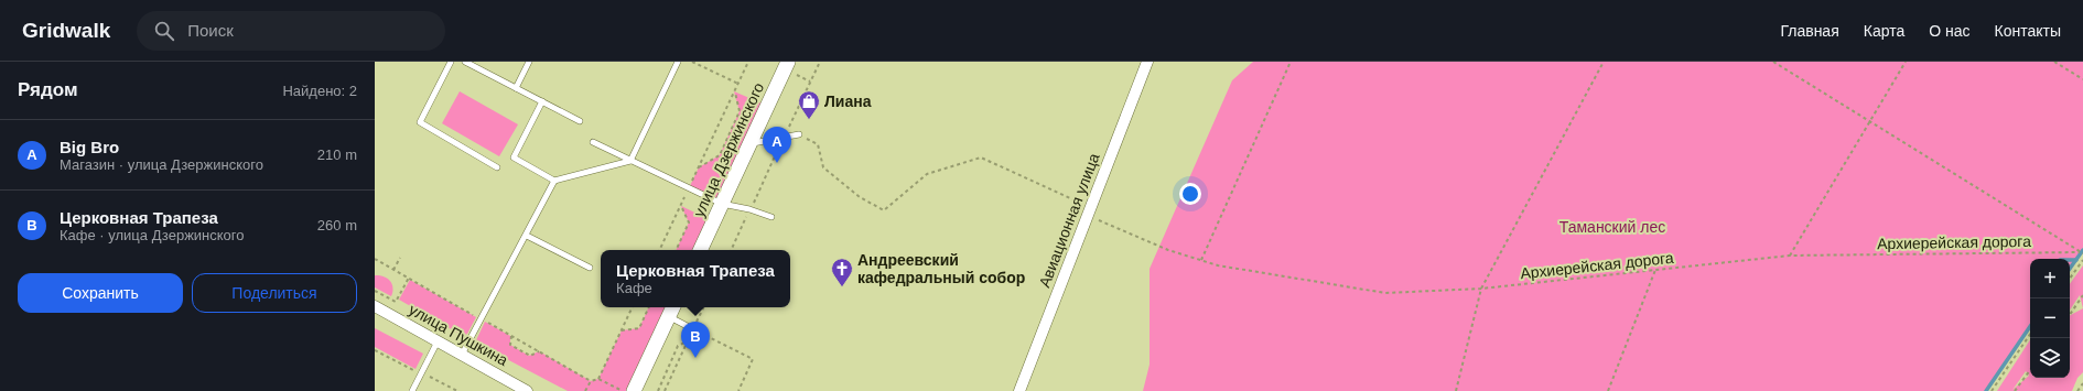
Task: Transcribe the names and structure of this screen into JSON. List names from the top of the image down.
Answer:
{
  "streets": {
    "street": ["улица Дзержинского", "Авиационная улица", "улица Пушкина"],
    "path": ["Архиерейская дорога"]
  },
  "crossings": [
    ["Авиационная улица", "Архиерейская дорога"]
  ],
  "parks": ["Таманский лес"],
  "places": {
    "shop": ["Лиана"],
    "church": ["Андреевский кафедральный собор"]
  },
  "page": {
    "header": "Gridwalk",
    "search": "Поиск",
    "nav": [
      "Главная",
      "Карта",
      "О нас",
      "Контакты"
    ],
    "heading": ["Рядом", "Найдено: 2"],
    "list": [
      {
        "mark": "A",
        "name": "Big Bro",
        "note": "Магазин · улица Дзержинского",
        "value": "210 m"
      },
      {
        "mark": "B",
        "name": "Церковная Трапеза",
        "note": "Кафе · улица Дзержинского",
        "value": "260 m"
      }
    ],
    "pins": ["A", "B"],
    "popup": ["Церковная Трапеза", "Кафе"],
    "map_buttons": ["+", "−"],
    "buttons": ["Сохранить", "Поделиться"]
  }
}
